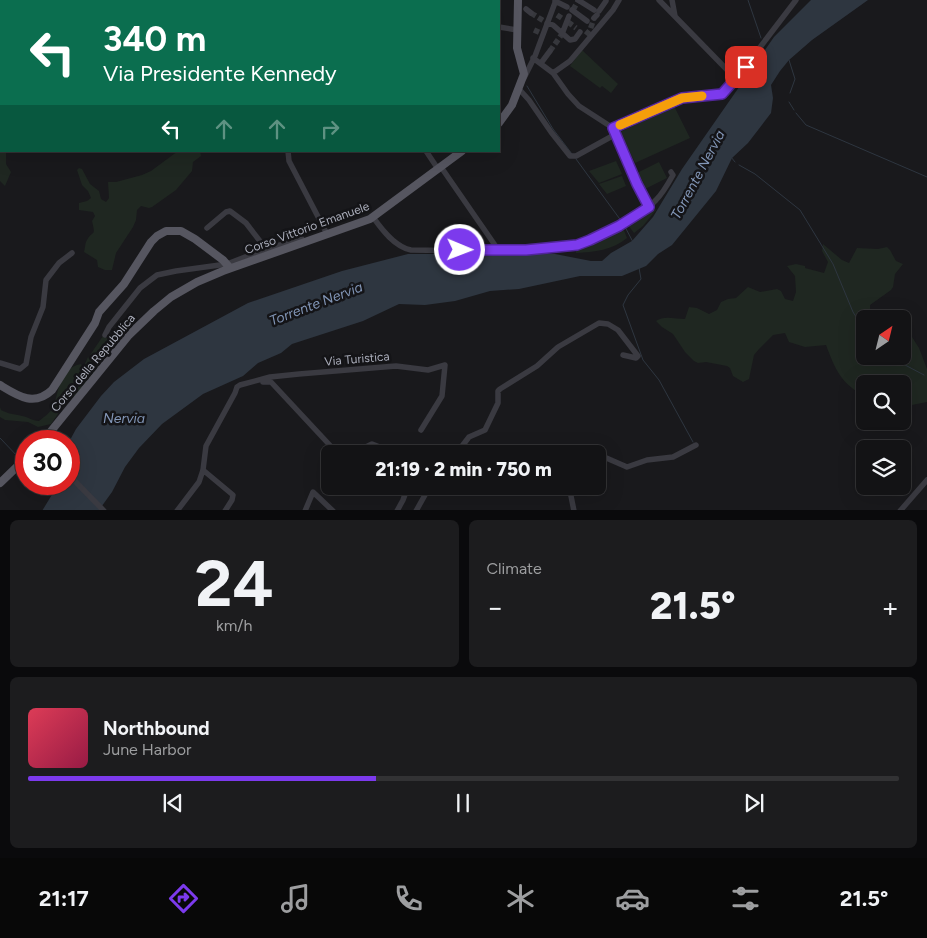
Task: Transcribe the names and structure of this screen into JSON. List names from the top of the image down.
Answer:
{
  "streets": {
    "main road": ["Corso Vittorio Emanuele", "Corso della Repubblica"],
    "street": ["Via Turistica"]
  },
  "crossings": [
    ["Corso Vittorio Emanuele", "Corso della Repubblica"]
  ],
  "water": ["Torrente Nervia", "Nervia"],
  "north": "top right",
  "page": {
    "turn": ["340 m", "Via Presidente Kennedy"],
    "limit": "30",
    "trip": "21:19 · 2 min · 750 m",
    "tile": [
      ["24", "km/h"],
      "Climate"
    ],
    "heat": ["−", "21.5°", "+"],
    "song": ["Northbound", "June Harbor"],
    "tabs": ["21:17", "21.5°"]
  }
}
